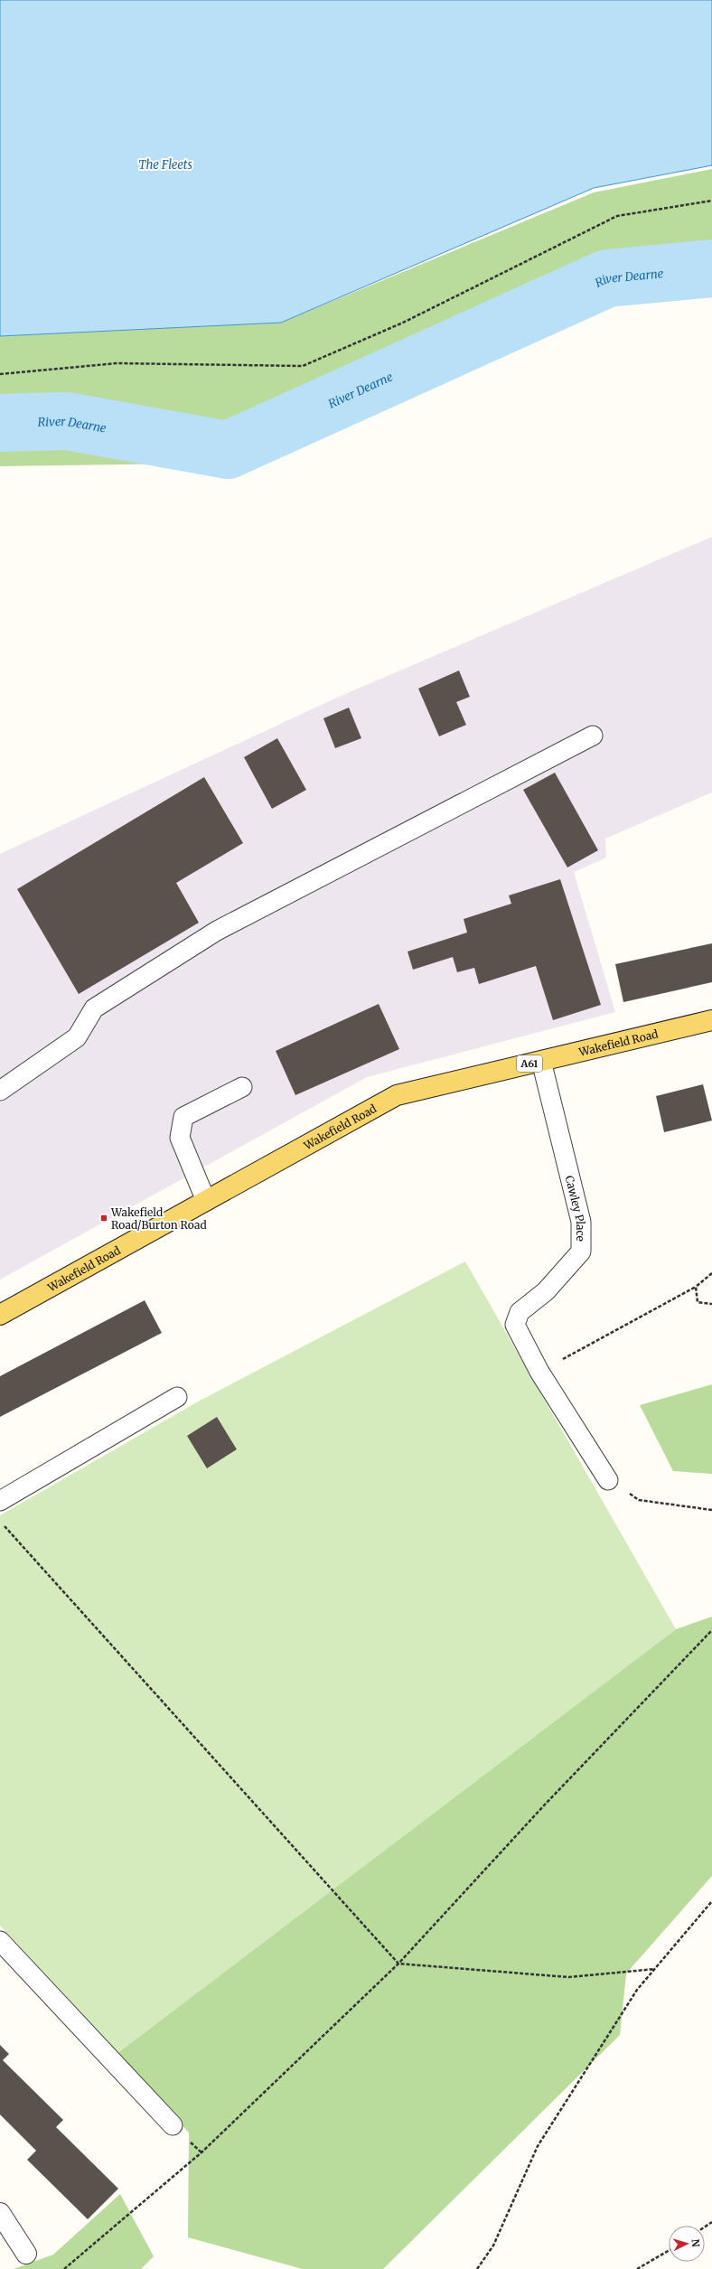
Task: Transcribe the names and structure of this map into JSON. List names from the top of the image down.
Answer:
{
  "streets": {
    "main road": ["Wakefield Road", "A61"],
    "lane": ["Cawley Place"]
  },
  "crossings": [
    ["Wakefield Road", "Cawley Place"]
  ],
  "water": ["The Fleets", "River Dearne"],
  "places": {
    "transit": ["Wakefield Road/Burton Road"]
  },
  "north": "right"
}
